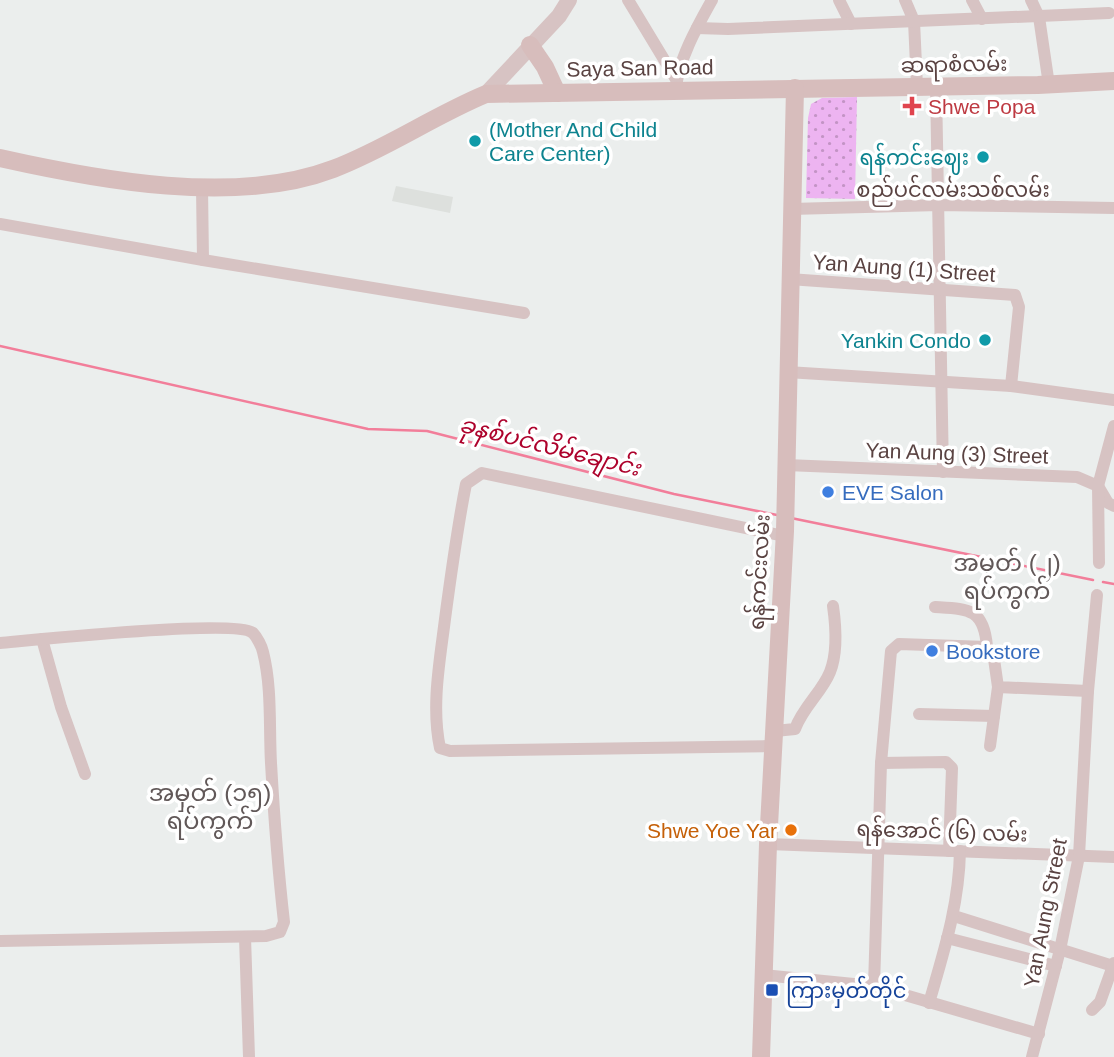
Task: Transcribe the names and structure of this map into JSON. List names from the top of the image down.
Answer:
{
  "streets": {
    "main road": ["ဆရာစံလမ်း", "Saya San Road", "ရန်ကင်းလမ်း"],
    "street": [
      "စည်ပင်လမ်းသစ်လမ်း",
      "Yan Aung (1) Street",
      "Yan Aung (3) Street",
      "ရန်အောင် (၆) လမ်း",
      "Yan Aung Street"
    ]
  },
  "crossings": [
    ["ဆရာစံလမ်း", "Saya San Road"],
    ["ဆရာစံလမ်း", "ရန်ကင်းလမ်း"],
    ["Saya San Road", "ရန်ကင်းလမ်း"],
    ["စည်ပင်လမ်းသစ်လမ်း", "ရန်ကင်းလမ်း"],
    ["Yan Aung (1) Street", "ရန်ကင်းလမ်း"],
    ["Yan Aung (3) Street", "ရန်ကင်းလမ်း"],
    ["ရန်ကင်းလမ်း", "ရန်အောင် (၆) လမ်း"],
    ["ရန်အောင် (၆) လမ်း", "Yan Aung Street"]
  ],
  "districts": ["အမှတ် (၂) ရပ်ကွက်", "အမှတ် (၁၅) ရပ်ကွက်"],
  "water": ["ခုနစ်ပင်လိမ်ချောင်း"],
  "places": {
    "health": ["Shwe Popa"],
    "other": [
      "(Mother And Child Care Center)",
      "ရန်ကင်းဈေး",
      "Yankin Condo",
      "EVE Salon",
      "Bookstore",
      "Shwe Yoe Yar"
    ],
    "transit": ["ကြားမှတ်တိုင်"]
  }
}
